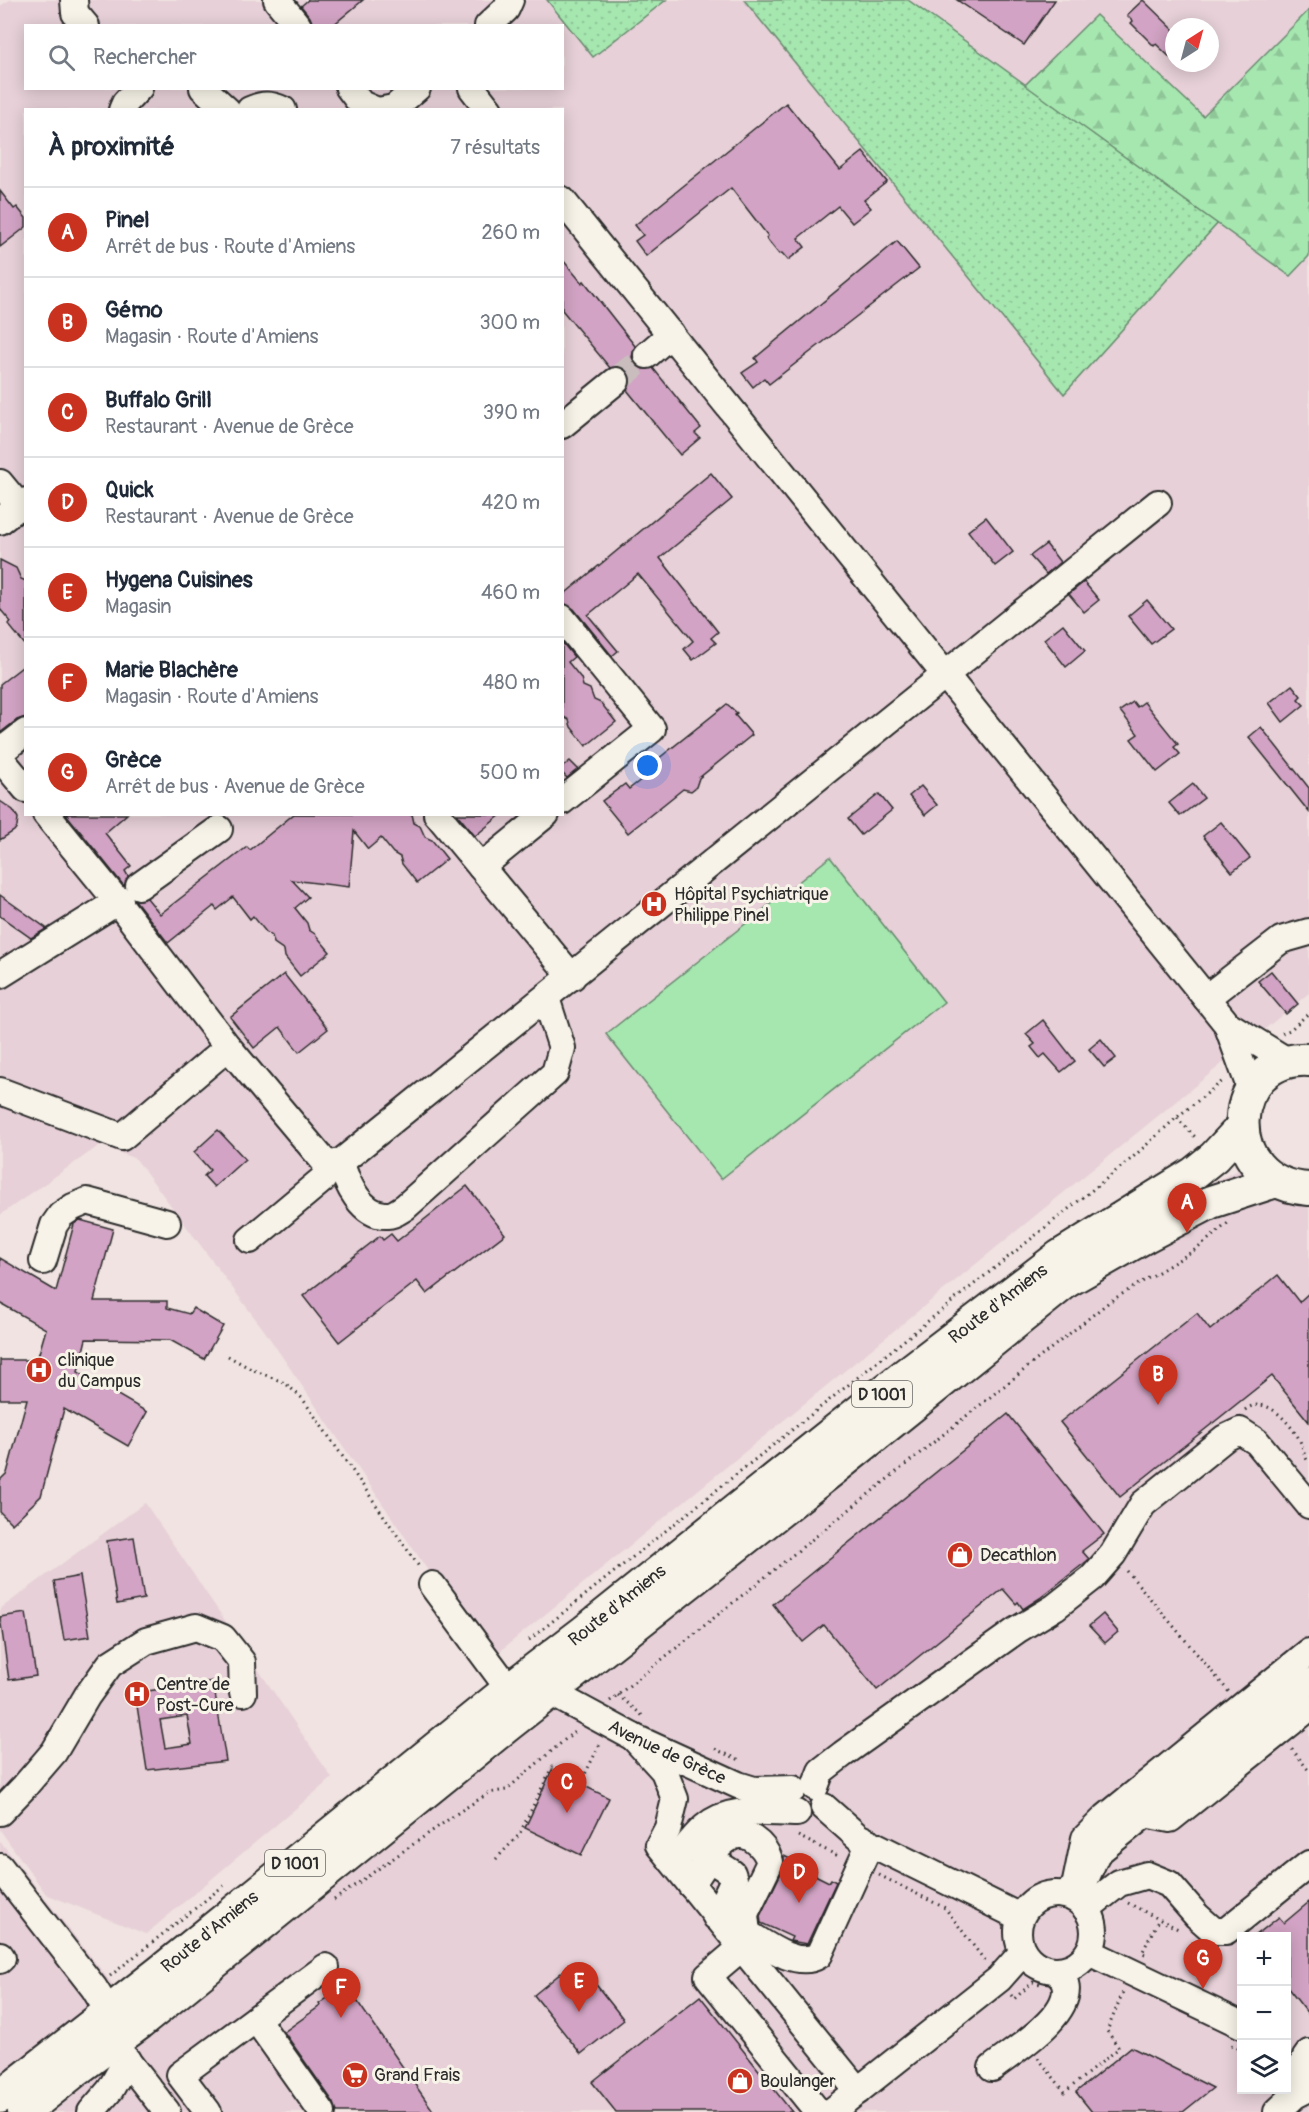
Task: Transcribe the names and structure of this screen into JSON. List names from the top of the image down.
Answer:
{
  "streets": {
    "main road": ["Route d'Amiens", "D 1001"],
    "street": ["Avenue de Grèce"]
  },
  "crossings": [
    ["Route d'Amiens", "Avenue de Grèce"]
  ],
  "places": {
    "hospital": ["Hôpital Psychiatrique Philippe Pinel", "clinique du Campus", "Centre de Post-Cure"],
    "shop": ["Decathlon", "Boulanger"],
    "supermarket": ["Grand Frais"]
  },
  "north": "top right",
  "page": {
    "search": "Rechercher",
    "heading": ["À proximité", "7 résultats"],
    "list": [
      {
        "mark": "A",
        "name": "Pinel",
        "note": "Arrêt de bus · Route d'Amiens",
        "value": "260 m"
      },
      {
        "mark": "B",
        "name": "Gémo",
        "note": "Magasin · Route d'Amiens",
        "value": "300 m"
      },
      {
        "mark": "C",
        "name": "Buffalo Grill",
        "note": "Restaurant · Avenue de Grèce",
        "value": "390 m"
      },
      {
        "mark": "D",
        "name": "Quick",
        "note": "Restaurant · Avenue de Grèce",
        "value": "420 m"
      },
      {
        "mark": "E",
        "name": "Hygena Cuisines",
        "note": "Magasin",
        "value": "460 m"
      },
      {
        "mark": "F",
        "name": "Marie Blachère",
        "note": "Magasin · Route d'Amiens",
        "value": "480 m"
      },
      {
        "mark": "G",
        "name": "Grèce",
        "note": "Arrêt de bus · Avenue de Grèce",
        "value": "500 m"
      }
    ],
    "pins": [
      "A",
      "B",
      "C",
      "D",
      "G",
      "E",
      "F"
    ],
    "map_buttons": ["+", "−"]
  }
}
